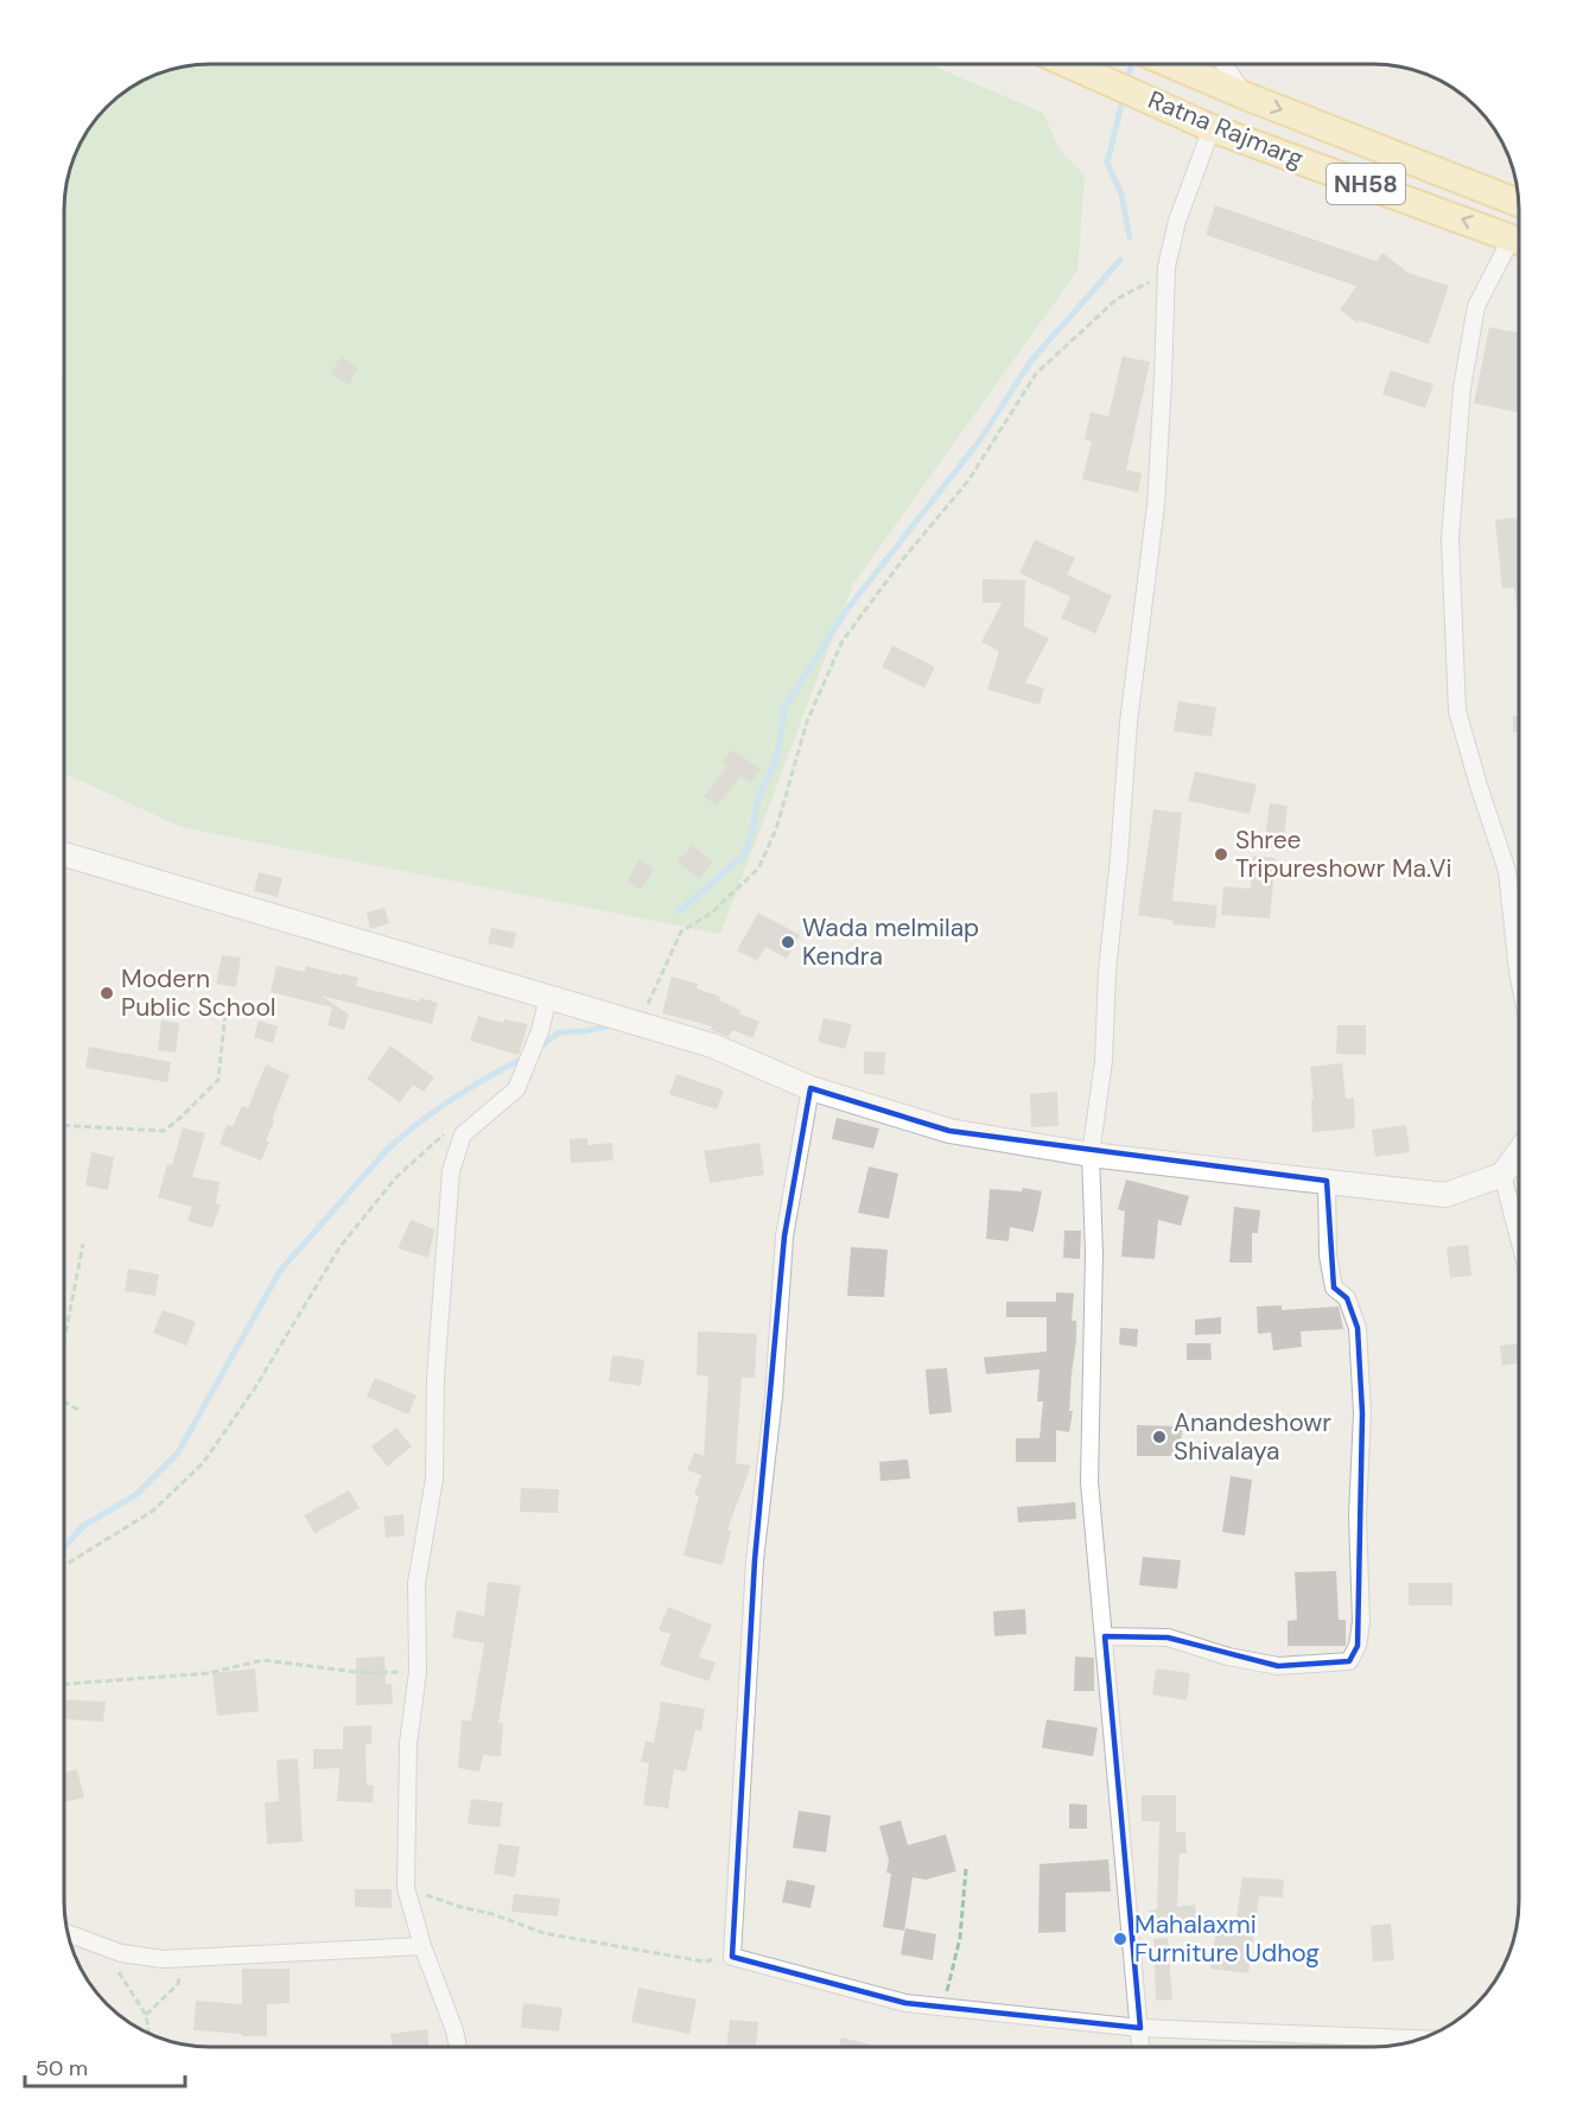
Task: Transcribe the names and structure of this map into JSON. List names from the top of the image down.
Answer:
{
  "streets": {
    "main road": ["Ratna Rajmarg", "NH58"]
  },
  "places": [
    "Shree Tripureshowr Ma.Vi",
    "Wada melmilap Kendra",
    "Modern Public School",
    "Anandeshowr Shivalaya",
    "Mahalaxmi Furniture Udhog"
  ],
  "scale_bar": "50 m"
}
